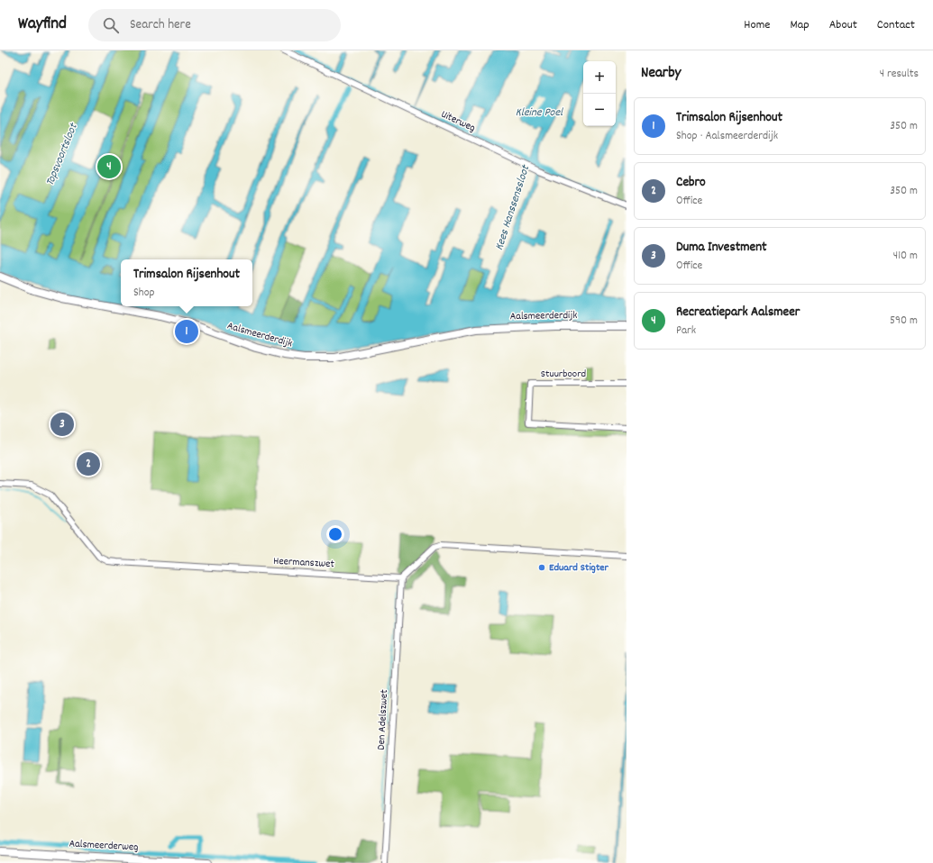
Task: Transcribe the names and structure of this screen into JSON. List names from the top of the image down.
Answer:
{
  "streets": {
    "street": [
      "Uiterweg",
      "Aalsmeerderdijk",
      "Stuurboord",
      "Heermanszwet",
      "Den Adelszwet",
      "Aalsmeerderweg"
    ]
  },
  "crossings": [
    ["Heermanszwet", "Den Adelszwet"]
  ],
  "water": ["Kleine Poel", "Topsvoortsloot", "Kees Hanssenssloot"],
  "places": ["Eduard Stigter"],
  "page": {
    "header": "Wayfind",
    "search": "Search here",
    "nav": [
      "Home",
      "Map",
      "About",
      "Contact"
    ],
    "heading": ["Nearby", "4 results"],
    "map_buttons": ["+", "−"],
    "list": [
      {
        "mark": "1",
        "name": "Trimsalon Rijsenhout",
        "note": "Shop · Aalsmeerderdijk",
        "value": "350 m"
      },
      {
        "mark": "2",
        "name": "Cebro",
        "note": "Office",
        "value": "350 m"
      },
      {
        "mark": "3",
        "name": "Duma Investment",
        "note": "Office",
        "value": "410 m"
      },
      {
        "mark": "4",
        "name": "Recreatiepark Aalsmeer",
        "note": "Park",
        "value": "590 m"
      }
    ],
    "pins": [
      "4",
      "1",
      "3",
      "2"
    ],
    "popup": ["Trimsalon Rijsenhout", "Shop"]
  }
}
